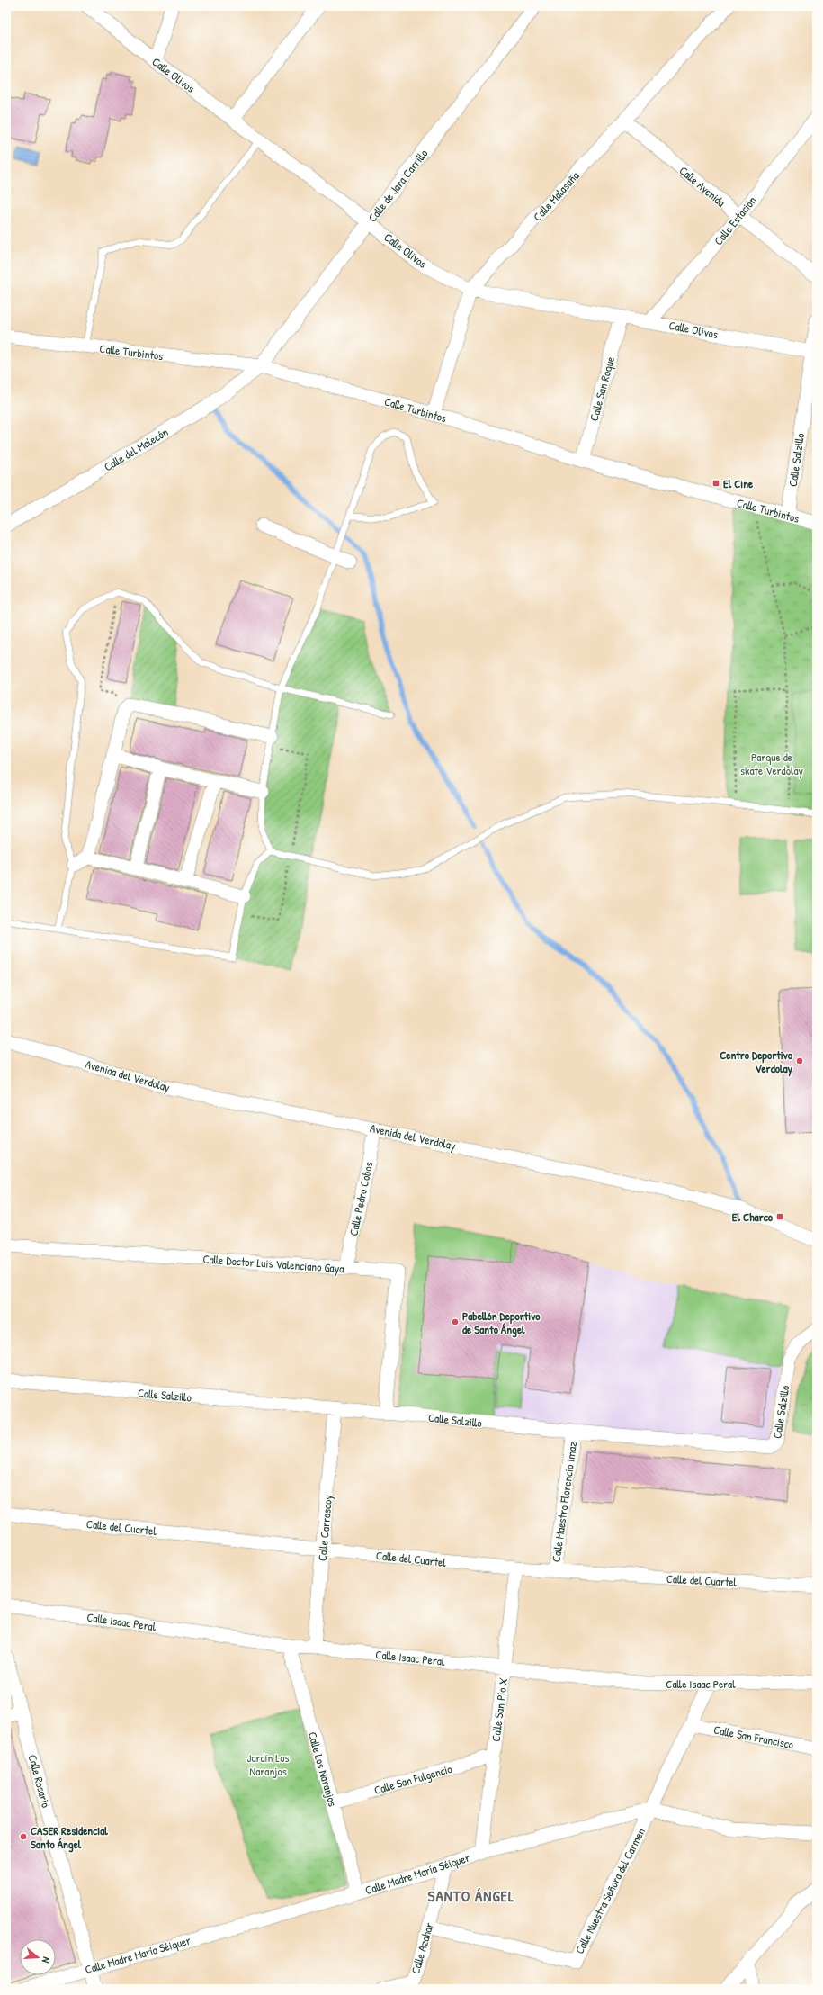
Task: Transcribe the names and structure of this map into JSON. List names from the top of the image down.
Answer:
{
  "streets": {
    "street": [
      "Calle Olivos",
      "Calle de Jara Carrillo",
      "Calle Avenida",
      "Calle Malasaña",
      "Calle Estación",
      "Calle Turbintos",
      "Calle San Roque",
      "Calle del Malecón",
      "Calle Salzillo",
      "Avenida del Verdolay",
      "Calle Pedro Cobos",
      "Calle Doctor Luis Valenciano Gaya",
      "Calle Maestro Florencio Imaz",
      "Calle del Cuartel",
      "Calle Carrascoy",
      "Calle Isaac Peral",
      "Calle San Pío X",
      "Calle San Francisco",
      "Calle Los Naranjos",
      "Calle San Fulgencio",
      "Calle Rosario",
      "Calle Madre María Séiquer",
      "Calle Nuestra Señora del Carmen",
      "Calle Azahar"
    ]
  },
  "crossings": [
    ["Calle Olivos", "Calle de Jara Carrillo"],
    ["Calle Olivos", "Calle Malasaña"],
    ["Calle Olivos", "Calle Estación"],
    ["Calle Olivos", "Calle San Roque"],
    ["Calle Olivos", "Calle Salzillo"],
    ["Calle de Jara Carrillo", "Calle Turbintos"],
    ["Calle de Jara Carrillo", "Calle del Malecón"],
    ["Calle Avenida", "Calle Malasaña"],
    ["Calle Avenida", "Calle Estación"],
    ["Calle Malasaña", "Calle Turbintos"],
    ["Calle Turbintos", "Calle San Roque"],
    ["Calle Turbintos", "Calle del Malecón"],
    ["Calle Turbintos", "Calle Salzillo"],
    ["Calle Salzillo", "Calle Doctor Luis Valenciano Gaya"],
    ["Calle Salzillo", "Calle Maestro Florencio Imaz"],
    ["Calle Salzillo", "Calle Carrascoy"],
    ["Avenida del Verdolay", "Calle Pedro Cobos"],
    ["Calle Pedro Cobos", "Calle Doctor Luis Valenciano Gaya"],
    ["Calle Maestro Florencio Imaz", "Calle del Cuartel"],
    ["Calle del Cuartel", "Calle Carrascoy"],
    ["Calle del Cuartel", "Calle San Pío X"],
    ["Calle Carrascoy", "Calle Isaac Peral"],
    ["Calle Isaac Peral", "Calle San Pío X"],
    ["Calle Isaac Peral", "Calle Los Naranjos"],
    ["Calle Isaac Peral", "Calle Nuestra Señora del Carmen"],
    ["Calle San Pío X", "Calle San Fulgencio"],
    ["Calle San Pío X", "Calle Madre María Séiquer"],
    ["Calle San Francisco", "Calle Nuestra Señora del Carmen"],
    ["Calle Los Naranjos", "Calle San Fulgencio"],
    ["Calle Los Naranjos", "Calle Madre María Séiquer"],
    ["Calle Rosario", "Calle Madre María Séiquer"],
    ["Calle Madre María Séiquer", "Calle Nuestra Señora del Carmen"],
    ["Calle Madre María Séiquer", "Calle Azahar"],
    ["Calle Nuestra Señora del Carmen", "Calle Azahar"]
  ],
  "districts": ["SANTO ÁNGEL"],
  "parks": ["Parque de skate Verdolay", "Jardín Los Naranjos"],
  "places": {
    "transit": ["El Cine", "El Charco"],
    "other": ["Centro Deportivo Verdolay", "Pabellón Deportivo de Santo Ángel", "CASER Residencial Santo Ángel"]
  },
  "north": "right"
}
